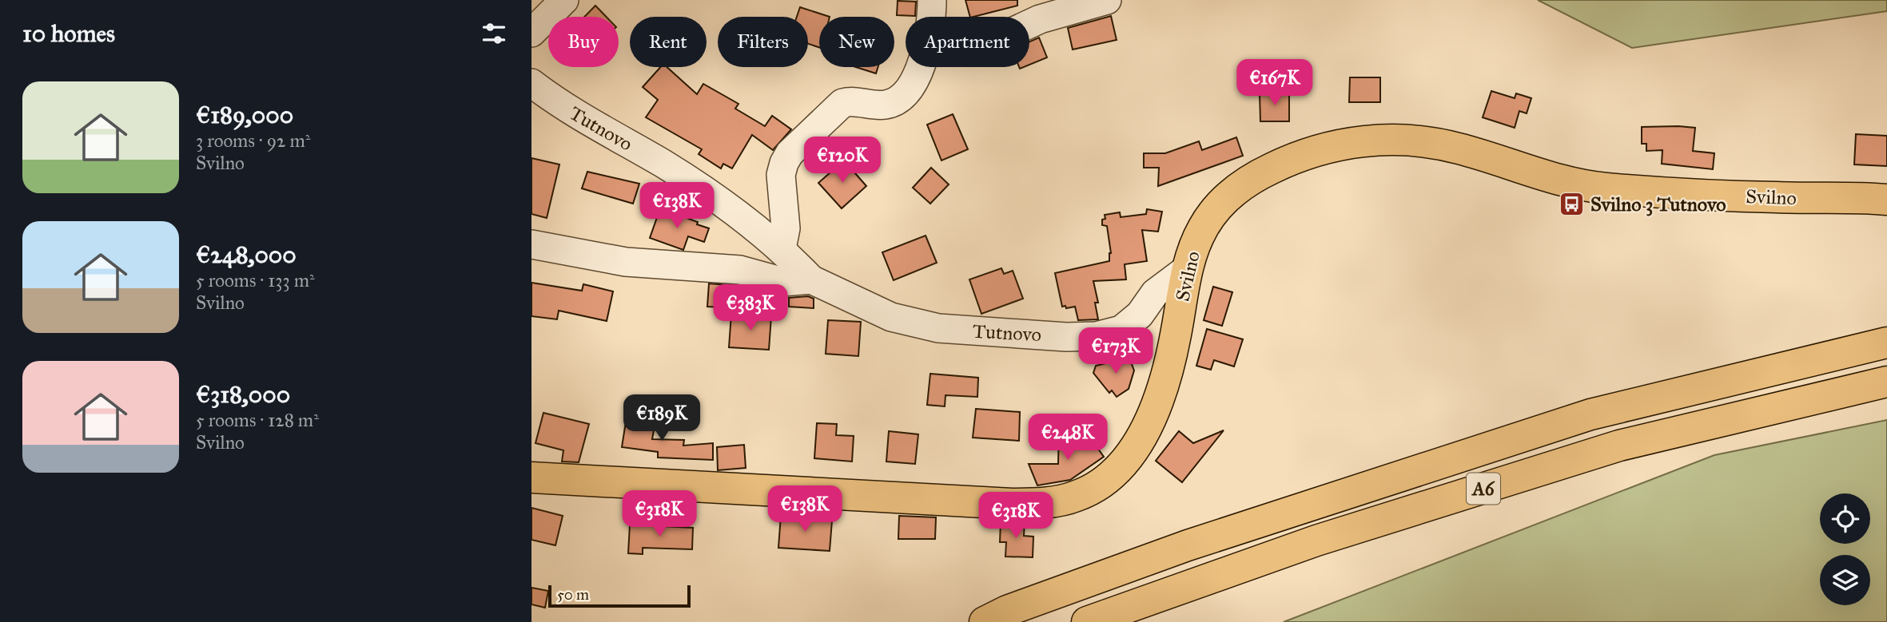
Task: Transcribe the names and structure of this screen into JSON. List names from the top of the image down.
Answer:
{
  "streets": {
    "main road": ["Svilno", "A6"],
    "street": ["Tutnovo"]
  },
  "crossings": [
    ["Tutnovo", "Svilno"]
  ],
  "places": {
    "bus stop": ["Svilno 3 Tutnovo"]
  },
  "scale_bar": "50 m",
  "page": {
    "heading": "10 homes",
    "chip": [
      "Buy",
      "Rent",
      "Filters",
      "New",
      "Apartment"
    ],
    "price": [
      "€167K",
      "€120K",
      "€138K",
      "€383K",
      "€173K",
      "€189K",
      "€248K",
      "€138K",
      "€318K",
      "€318K"
    ],
    "list": [
      {
        "name": "€189,000",
        "note": "3 rooms · 92 m² · Svilno"
      },
      {
        "name": "€248,000",
        "note": "5 rooms · 133 m² · Svilno"
      },
      {
        "name": "€318,000",
        "note": "5 rooms · 128 m² · Svilno"
      }
    ],
    "scale": "50 m"
  }
}
